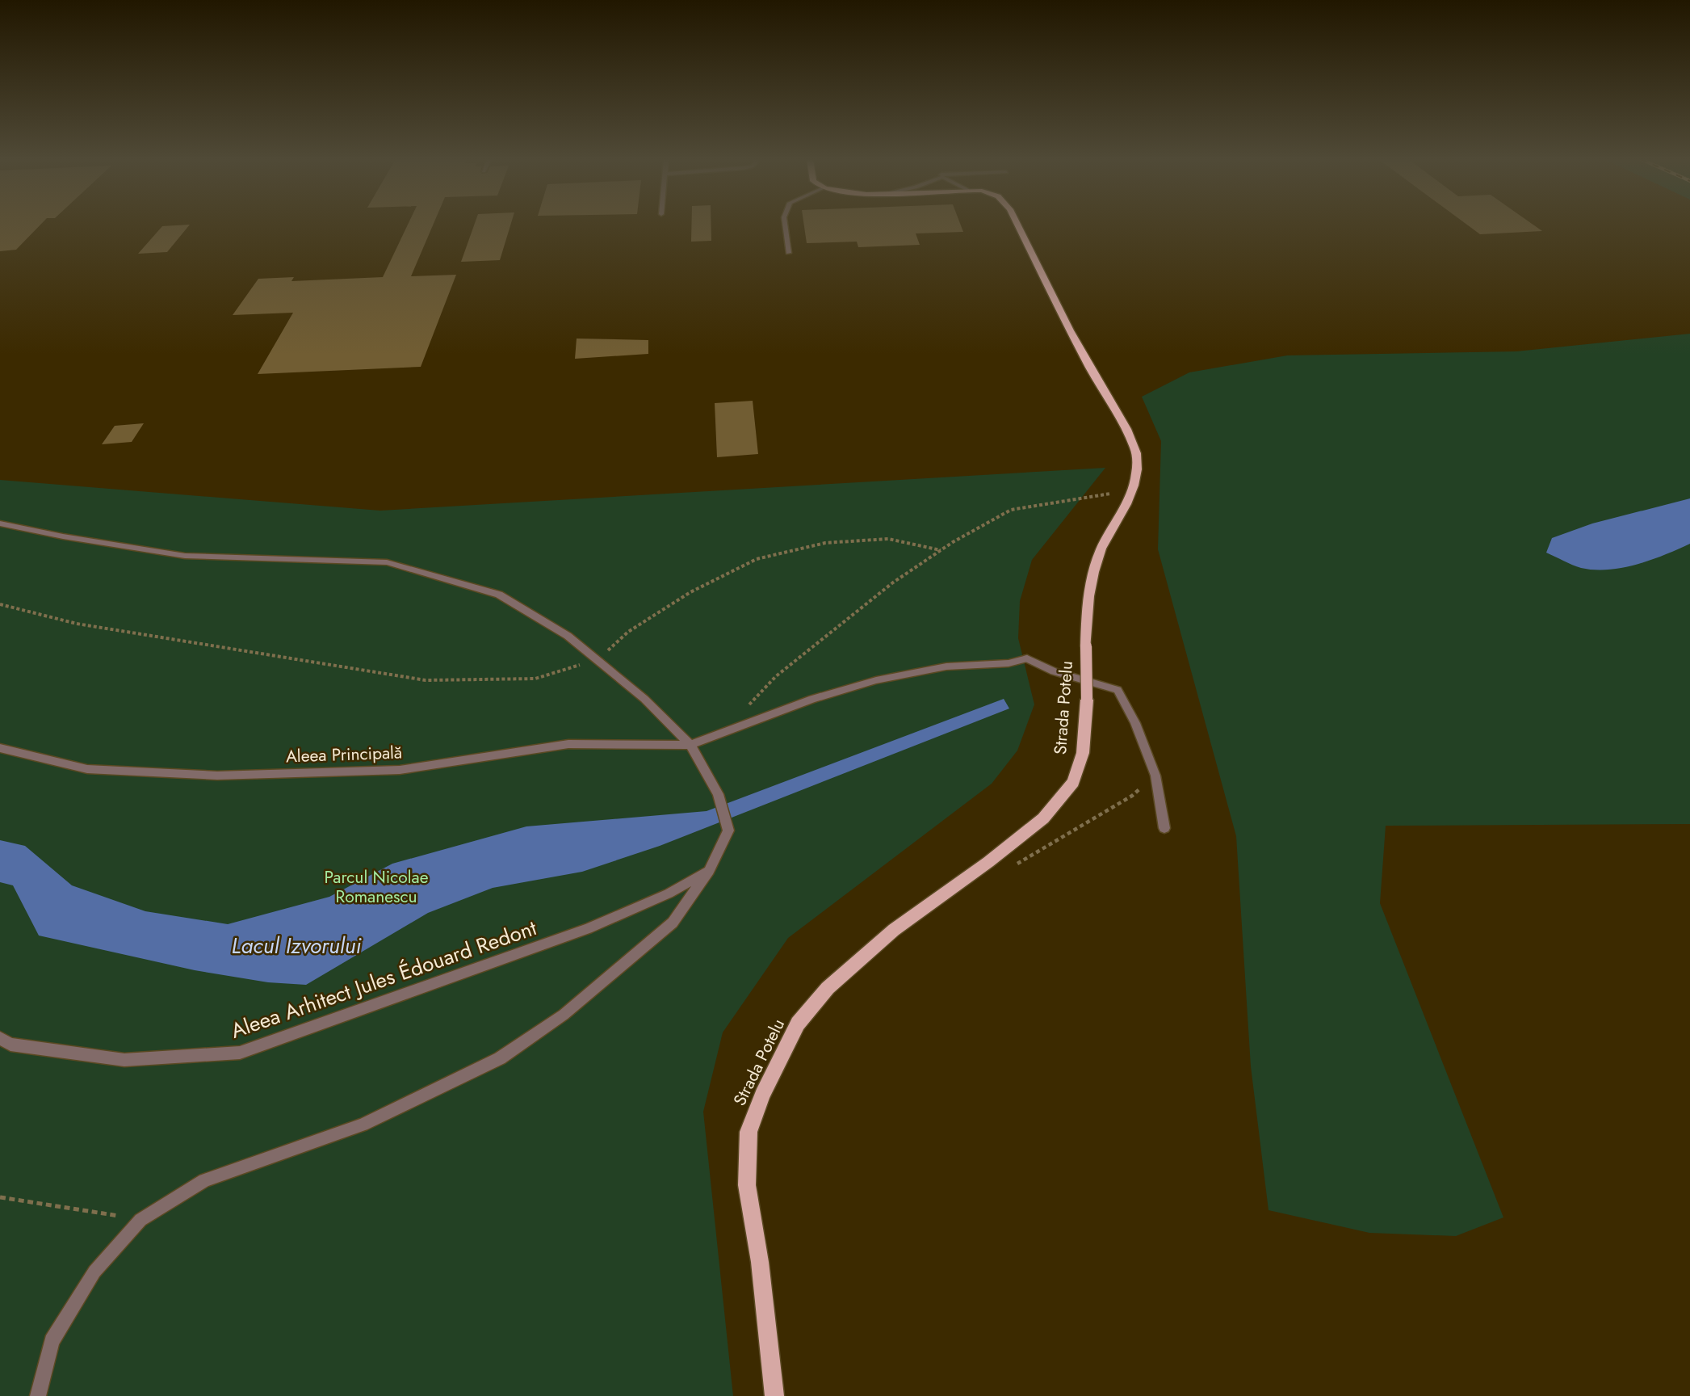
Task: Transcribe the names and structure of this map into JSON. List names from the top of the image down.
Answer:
{
  "streets": {
    "main road": ["Strada Potelu"],
    "street": ["Aleea Principală", "Aleea Arhitect Jules Édouard Redont"]
  },
  "water": ["Lacul Izvorului"],
  "parks": ["Parcul Nicolae Romanescu"]
}
